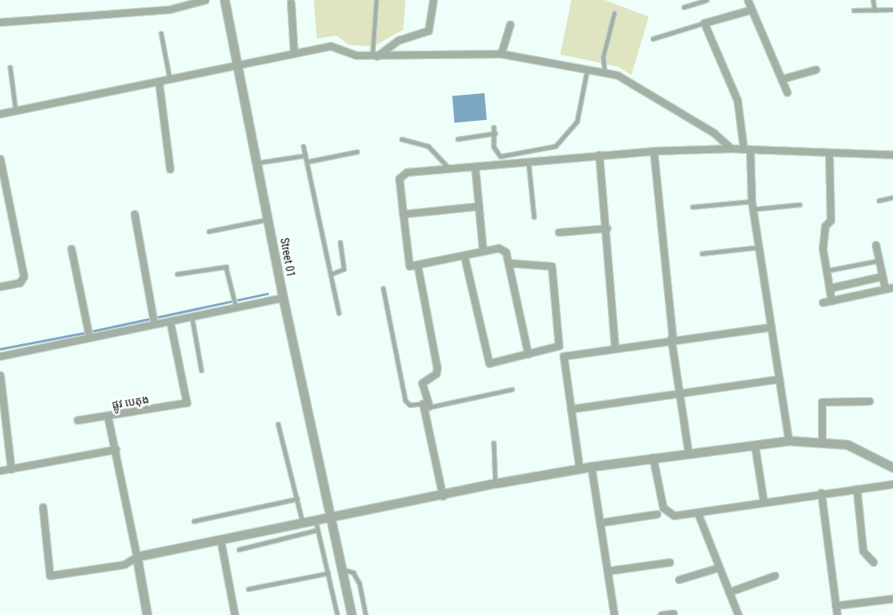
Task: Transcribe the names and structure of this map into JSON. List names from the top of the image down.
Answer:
{
  "streets": {
    "street": ["Street 01", "ផ្លូវ បេតុង"]
  }
}
